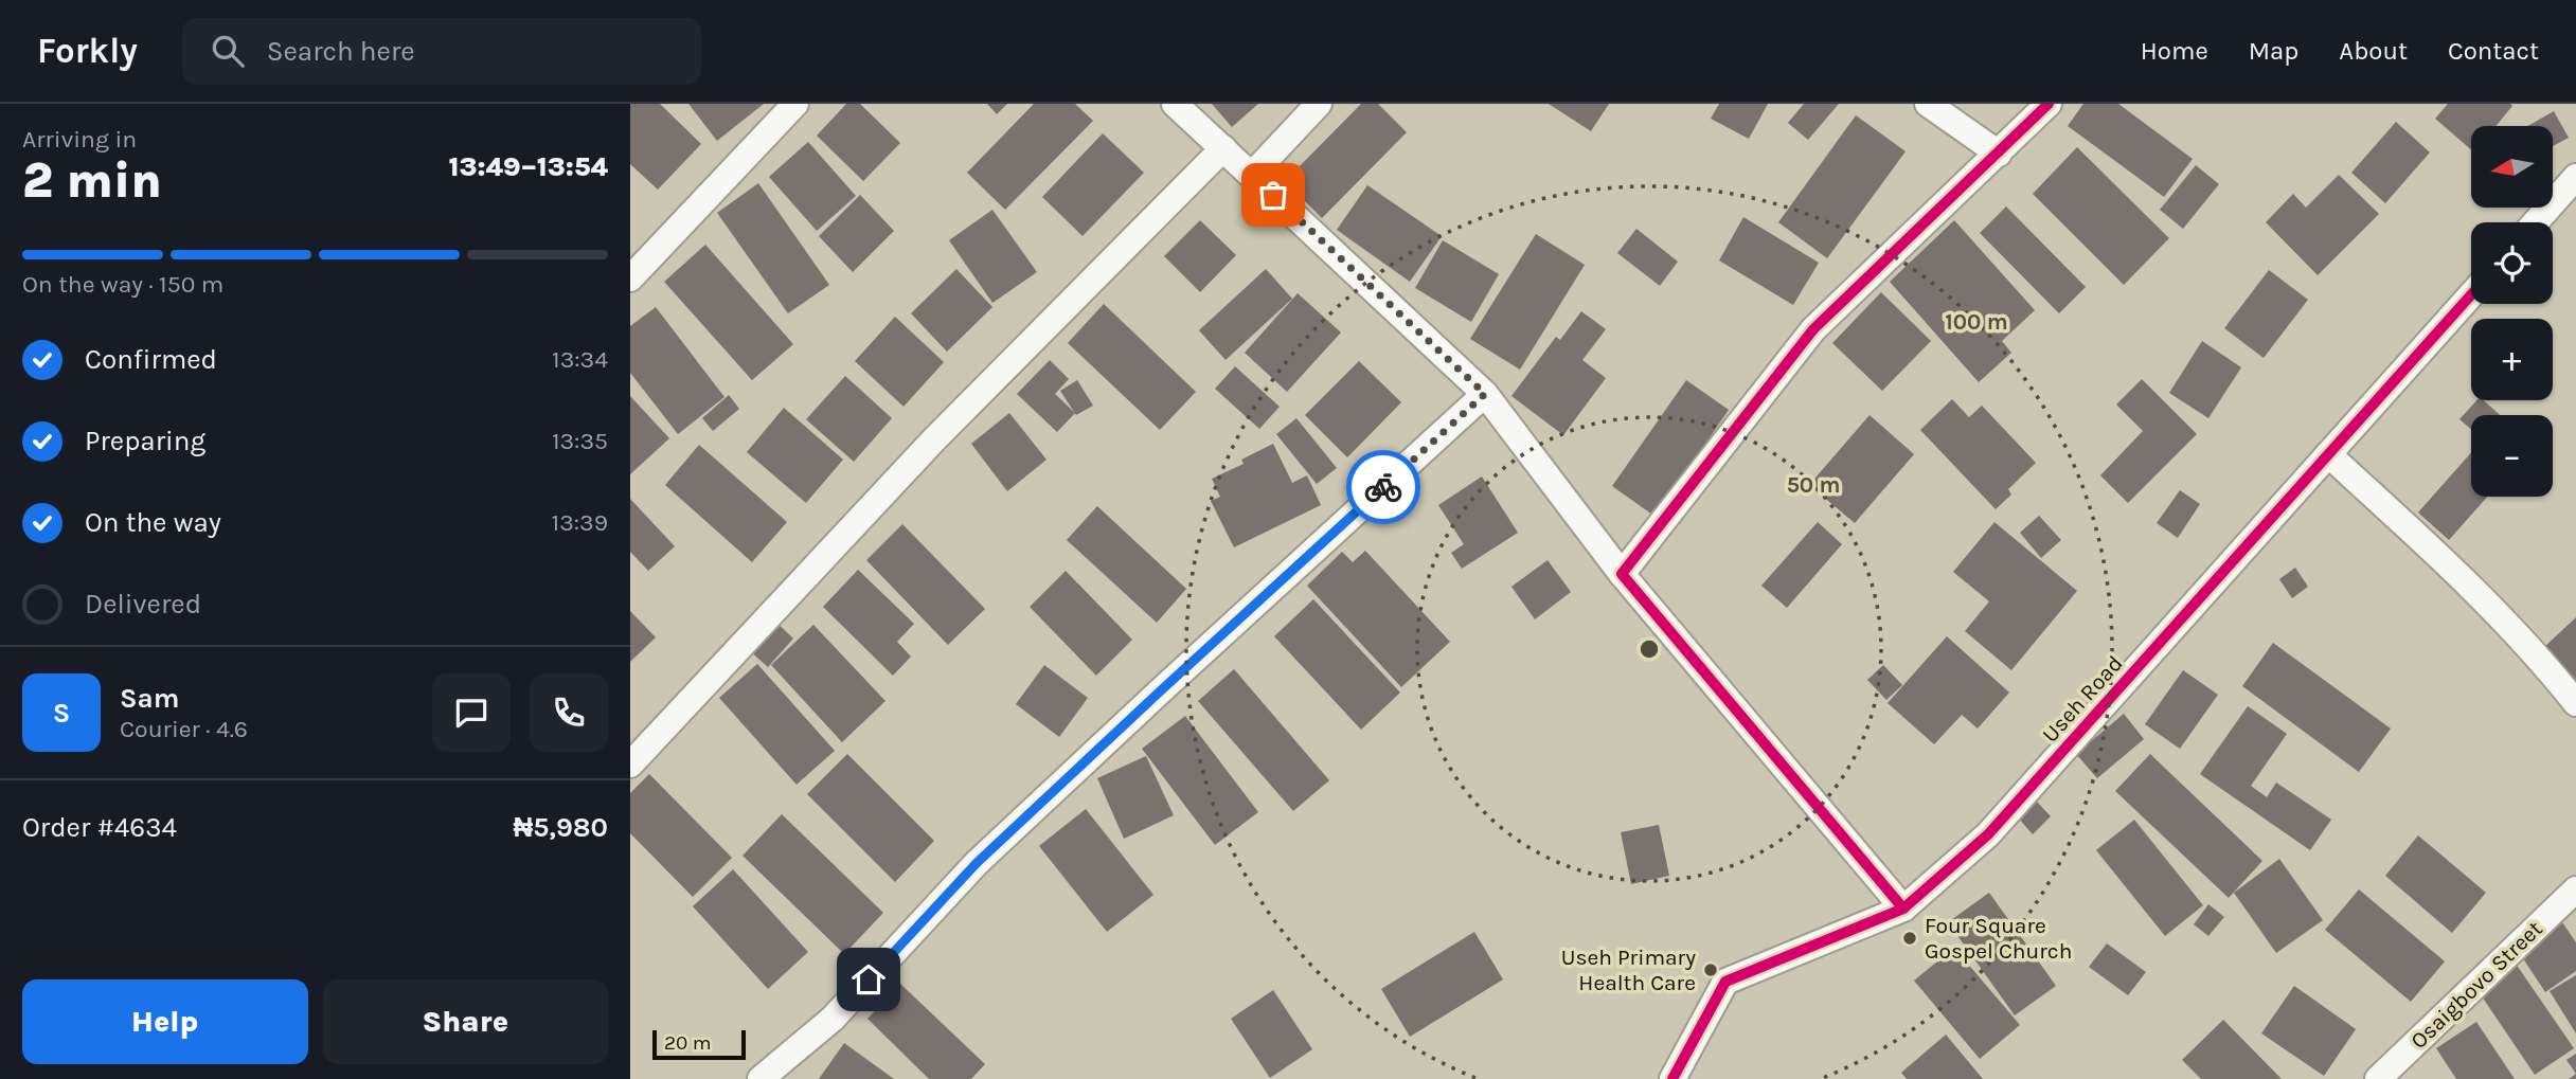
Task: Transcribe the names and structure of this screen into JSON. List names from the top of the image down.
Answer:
{
  "streets": {
    "street": ["Useh Road", "Osaigbovo Street"]
  },
  "places": ["Four Square Gospel Church", "Useh Primary Health Care"],
  "scale_bar": "20 m",
  "north": "left",
  "page": {
    "header": "Forkly",
    "search": "Search here",
    "nav": [
      "Home",
      "Map",
      "About",
      "Contact"
    ],
    "heading": ["2 min", "Arriving in", "13:49–13:54"],
    "panel": [
      "Sam",
      "Courier · 4.6",
      "Order #4634",
      "₦5,980"
    ],
    "map_buttons": ["+", "−"],
    "bar": "On the way · 150 m",
    "list": [
      ["Confirmed", "13:34"],
      ["Preparing", "13:35"],
      ["On the way", "13:39"],
      "Delivered"
    ],
    "round": "S",
    "buttons": ["Help", "Share"],
    "scale": "20 m"
  },
  "rings": ["100 m", "50 m"]
}
